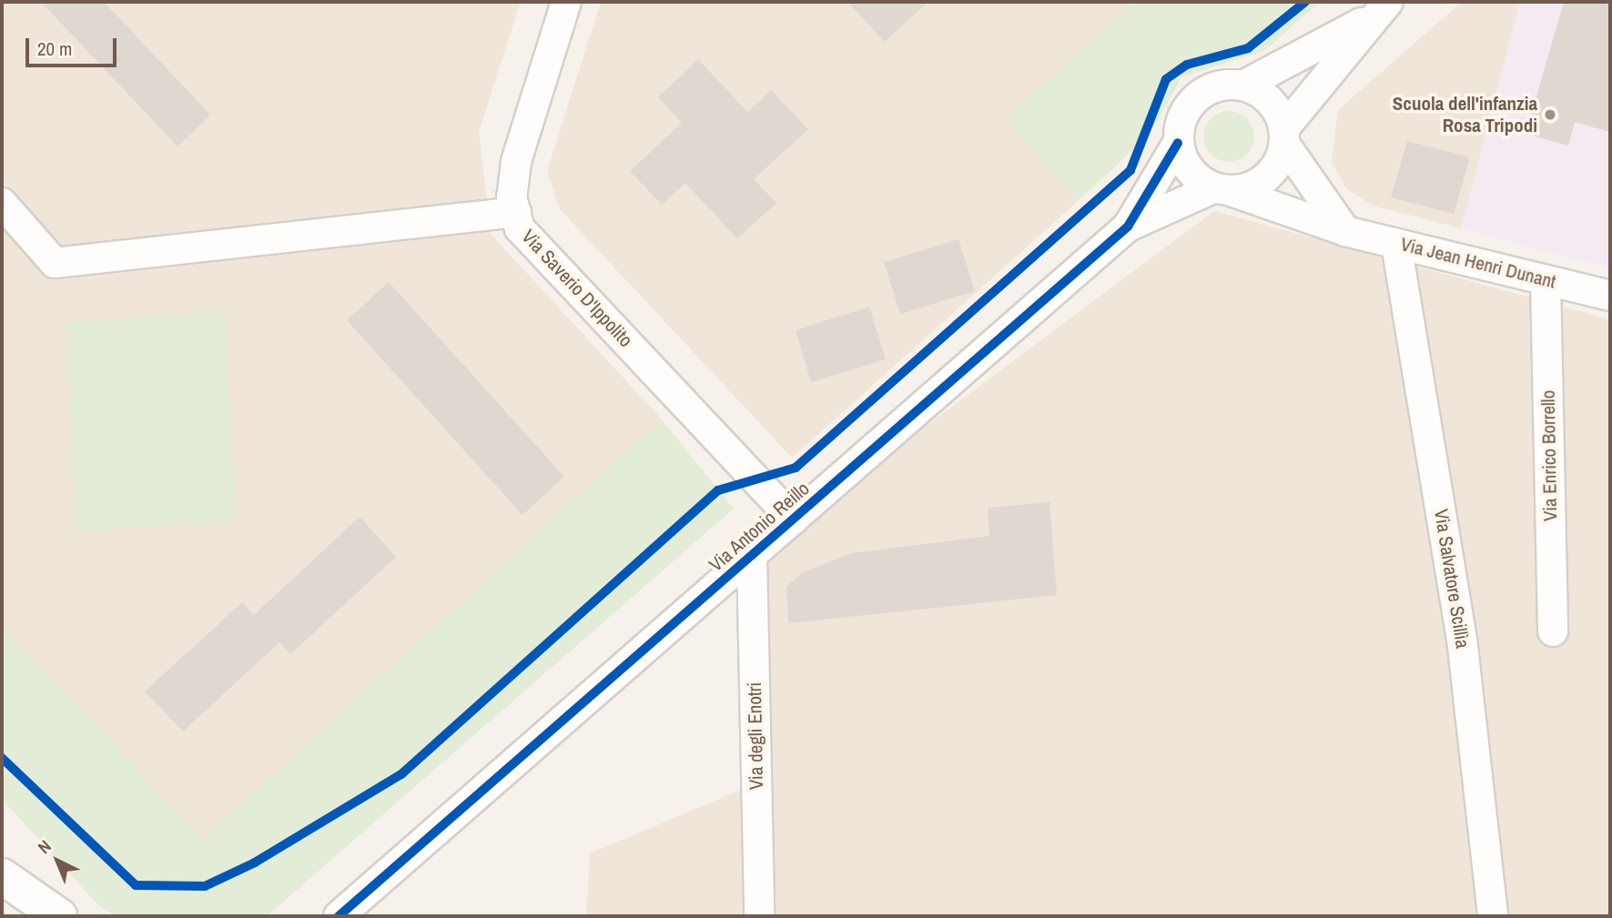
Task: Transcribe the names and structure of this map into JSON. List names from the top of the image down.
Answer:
{
  "streets": {
    "street": [
      "Via Jean Henri Dunant",
      "Via Saverio D'Ippolito",
      "Via Enrico Borrello",
      "Via Antonio Reillo",
      "Via Salvatore Scillìa",
      "Via degli Enotri"
    ]
  },
  "crossings": [
    ["Via Jean Henri Dunant", "Via Enrico Borrello"],
    ["Via Jean Henri Dunant", "Via Antonio Reillo"],
    ["Via Jean Henri Dunant", "Via Salvatore Scillìa"],
    ["Via Saverio D'Ippolito", "Via Antonio Reillo"],
    ["Via Antonio Reillo", "Via degli Enotri"]
  ],
  "places": ["Scuola dell'infanzia Rosa Tripodi"],
  "scale_bar": "20 m",
  "north": "top left"
}
